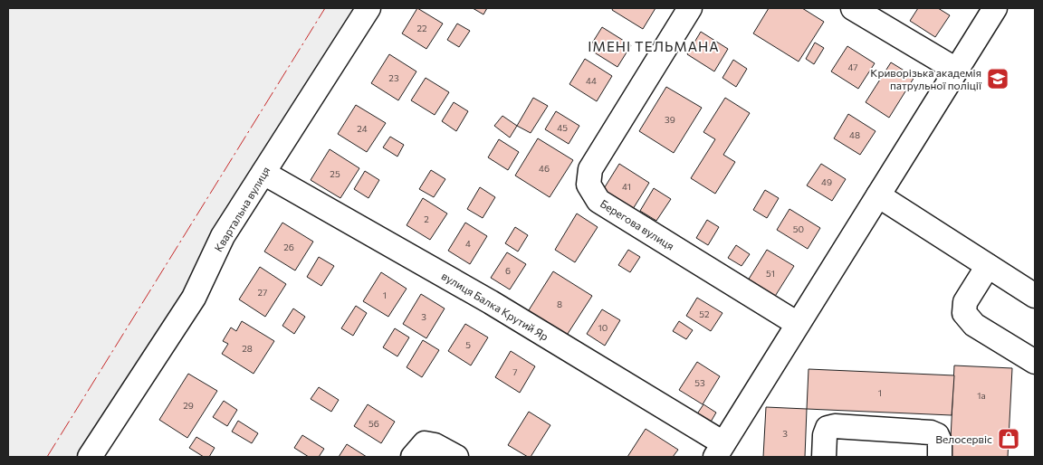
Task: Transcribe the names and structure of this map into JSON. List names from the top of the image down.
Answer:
{
  "streets": {
    "street": ["Квартальна вулиця", "Берегова вулиця", "вулиця Балка Крутий Яр"]
  },
  "crossings": [
    ["Квартальна вулиця", "вулиця Балка Крутий Яр"]
  ],
  "districts": ["ІМЕНІ ТЕЛЬМАНА"],
  "places": {
    "school or university": ["Криворізька академія патрульної поліції"],
    "shop": ["Велосервіс"]
  },
  "house_numbers": [
    "22",
    "47",
    "23",
    "44",
    "39",
    "45",
    "24",
    "48",
    "46",
    "25",
    "49",
    "41",
    "2",
    "50",
    "4",
    "26",
    "6",
    "51",
    "27",
    "1",
    "8",
    "52",
    "3",
    "10",
    "5",
    "28",
    "7",
    "53",
    "1",
    "1а",
    "29",
    "56",
    "3"
  ]
}
